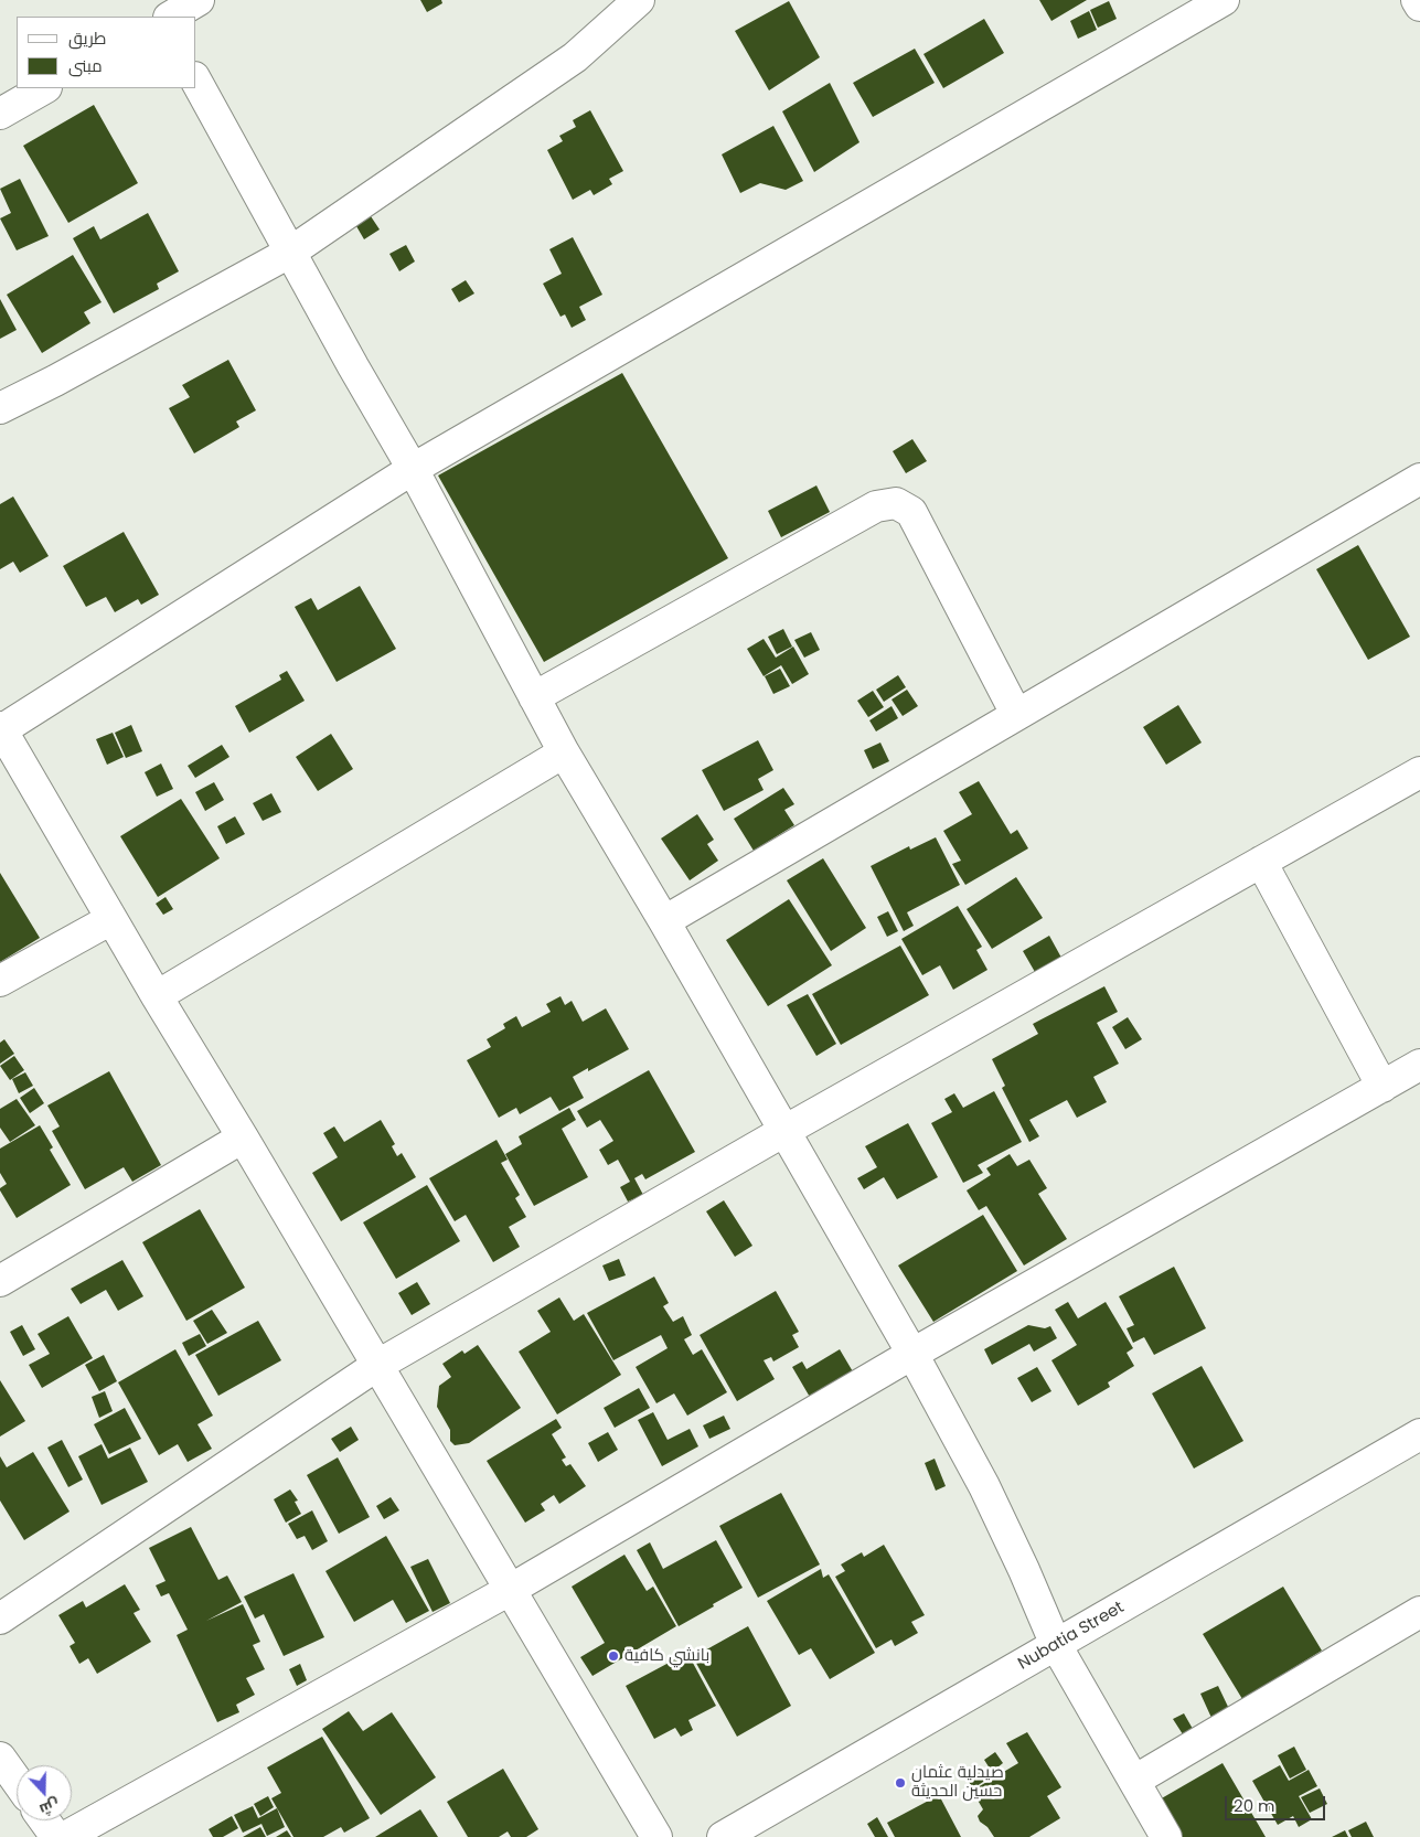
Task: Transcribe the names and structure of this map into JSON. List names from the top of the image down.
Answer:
{
  "streets": {
    "street": ["Nubatia Street"]
  },
  "places": ["بانشي كافية", "صيدلية عثمان حسين الحديثة"],
  "legend": ["طريق", "مبنى"],
  "scale_bar": "20 m",
  "north": "bottom"
}
